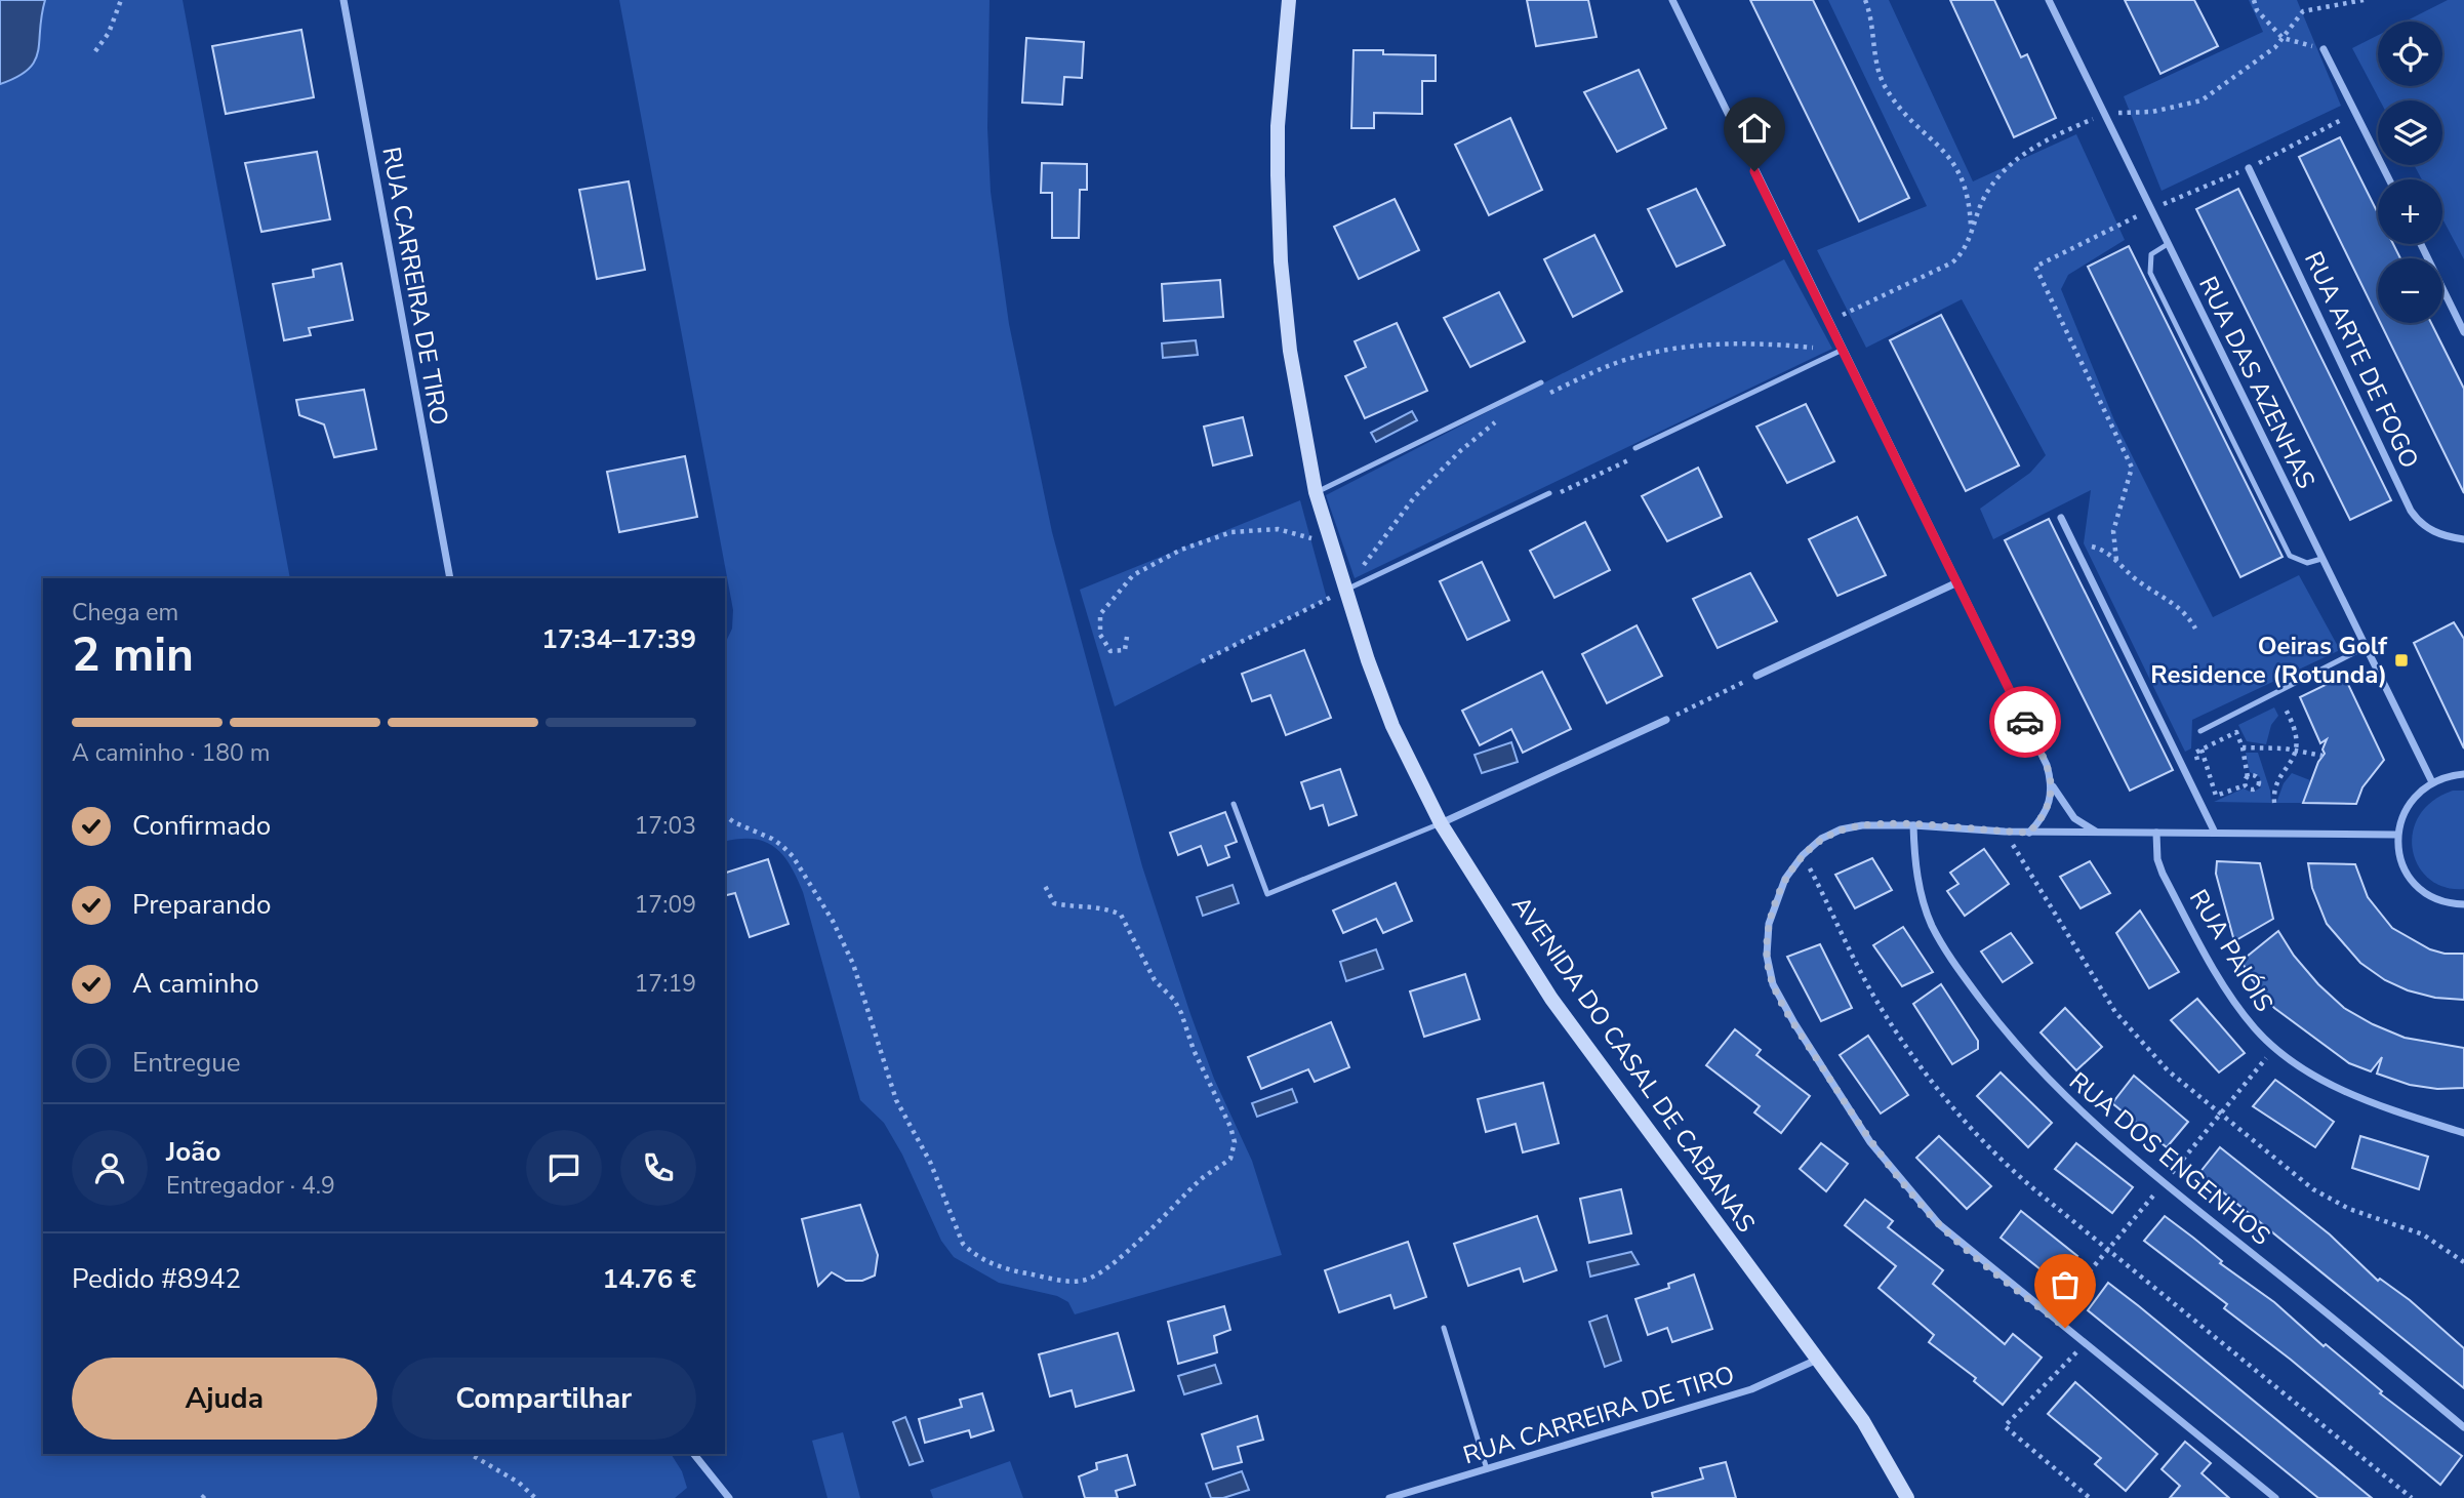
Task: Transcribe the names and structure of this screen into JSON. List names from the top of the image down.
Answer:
{
  "streets": {
    "street": [
      "RUA CARREIRA DE TIRO",
      "RUA ARTE DE FOGO",
      "RUA DAS AZENHAS",
      "RUA PAIÓIS",
      "AVENIDA DO CASAL DE CABANAS",
      "RUA DOS ENGENHOS"
    ]
  },
  "crossings": [
    ["RUA CARREIRA DE TIRO", "AVENIDA DO CASAL DE CABANAS"]
  ],
  "places": {
    "transit": ["Oeiras Golf Residence (Rotunda)"]
  },
  "page": {
    "map_buttons": ["+", "−"],
    "heading": ["2 min", "Chega em", "17:34–17:39"],
    "panel": [
      "João",
      "Entregador · 4.9",
      "Pedido #8942",
      "14.76 €"
    ],
    "bar": "A caminho · 180 m",
    "list": [
      ["Confirmado", "17:03"],
      ["Preparando", "17:09"],
      ["A caminho", "17:19"],
      "Entregue"
    ],
    "buttons": ["Ajuda", "Compartilhar"]
  }
}
